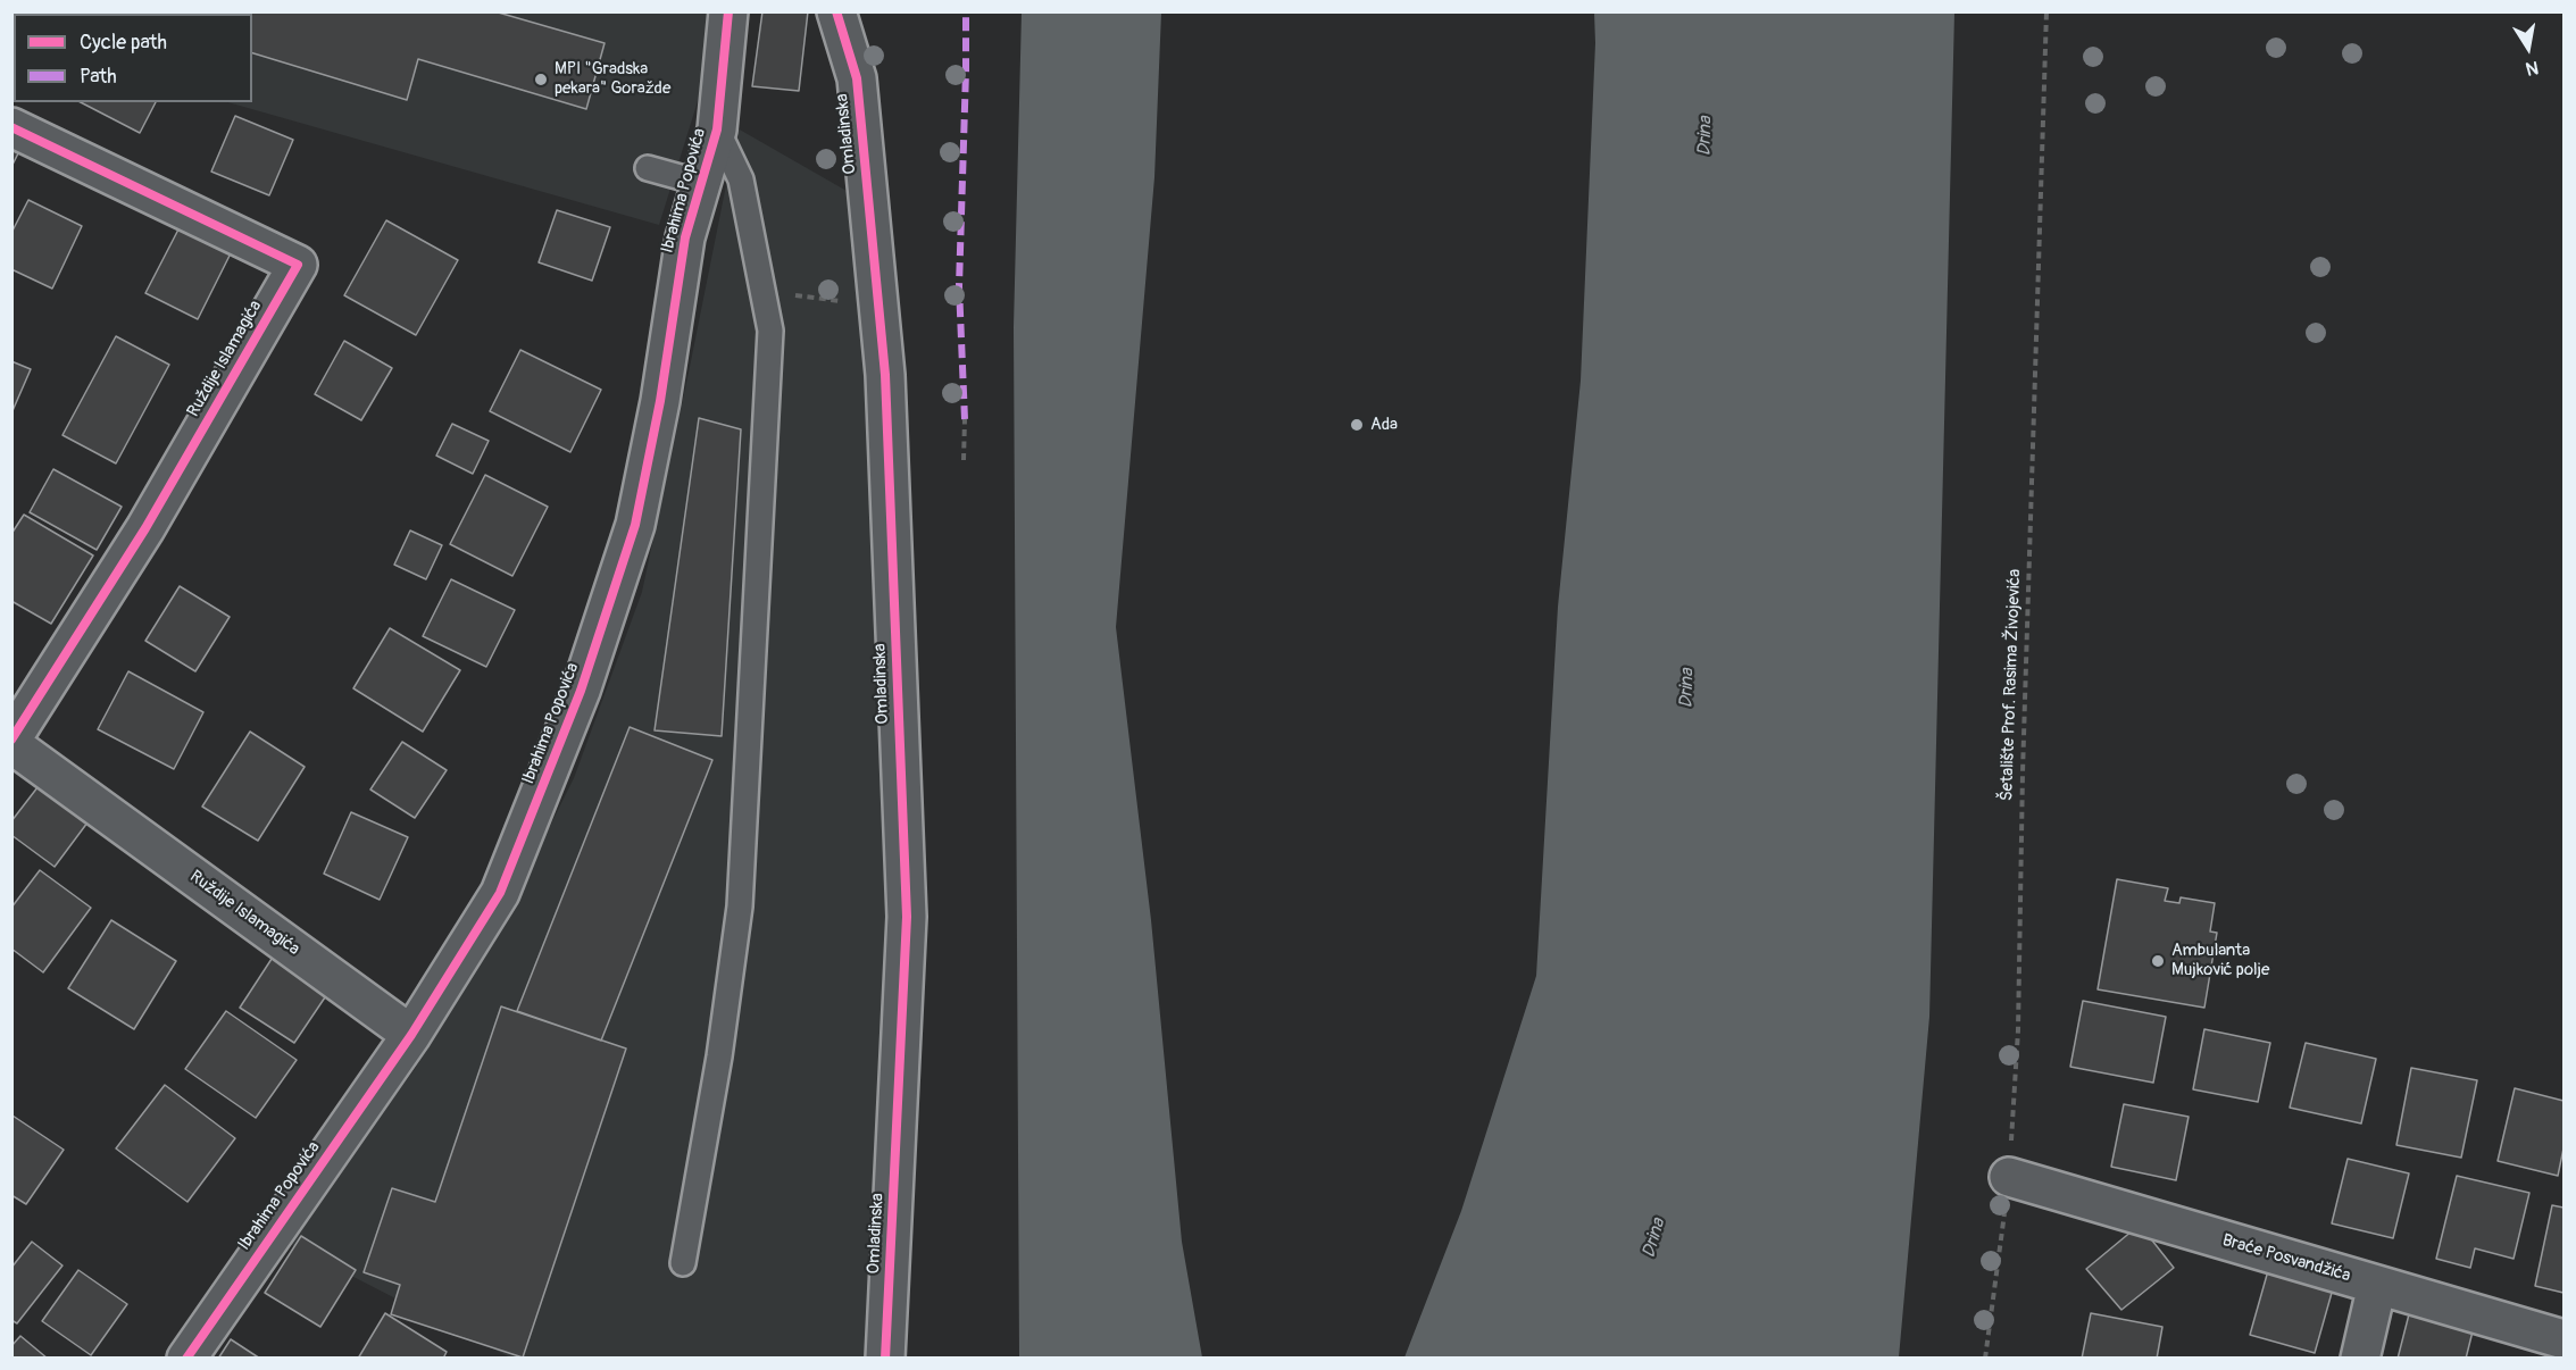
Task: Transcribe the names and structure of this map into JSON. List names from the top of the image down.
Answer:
{
  "streets": {
    "street": [
      "Omladinska",
      "Ibrahima Popovića",
      "Ruždije Islamagića",
      "Braće Posvandžića"
    ],
    "path": ["Šetalište Prof. Rasima Živojevića"]
  },
  "crossings": [
    ["Ibrahima Popovića", "Ruždije Islamagića"],
    ["Šetalište Prof. Rasima Živojevića", "Braće Posvandžića"]
  ],
  "water": ["Drina"],
  "places": ["MPI \"Gradska pekara\" Goražde", "Ada", "Ambulanta Mujković polje"],
  "legend": ["Cycle path", "Path"],
  "north": "bottom"
}
